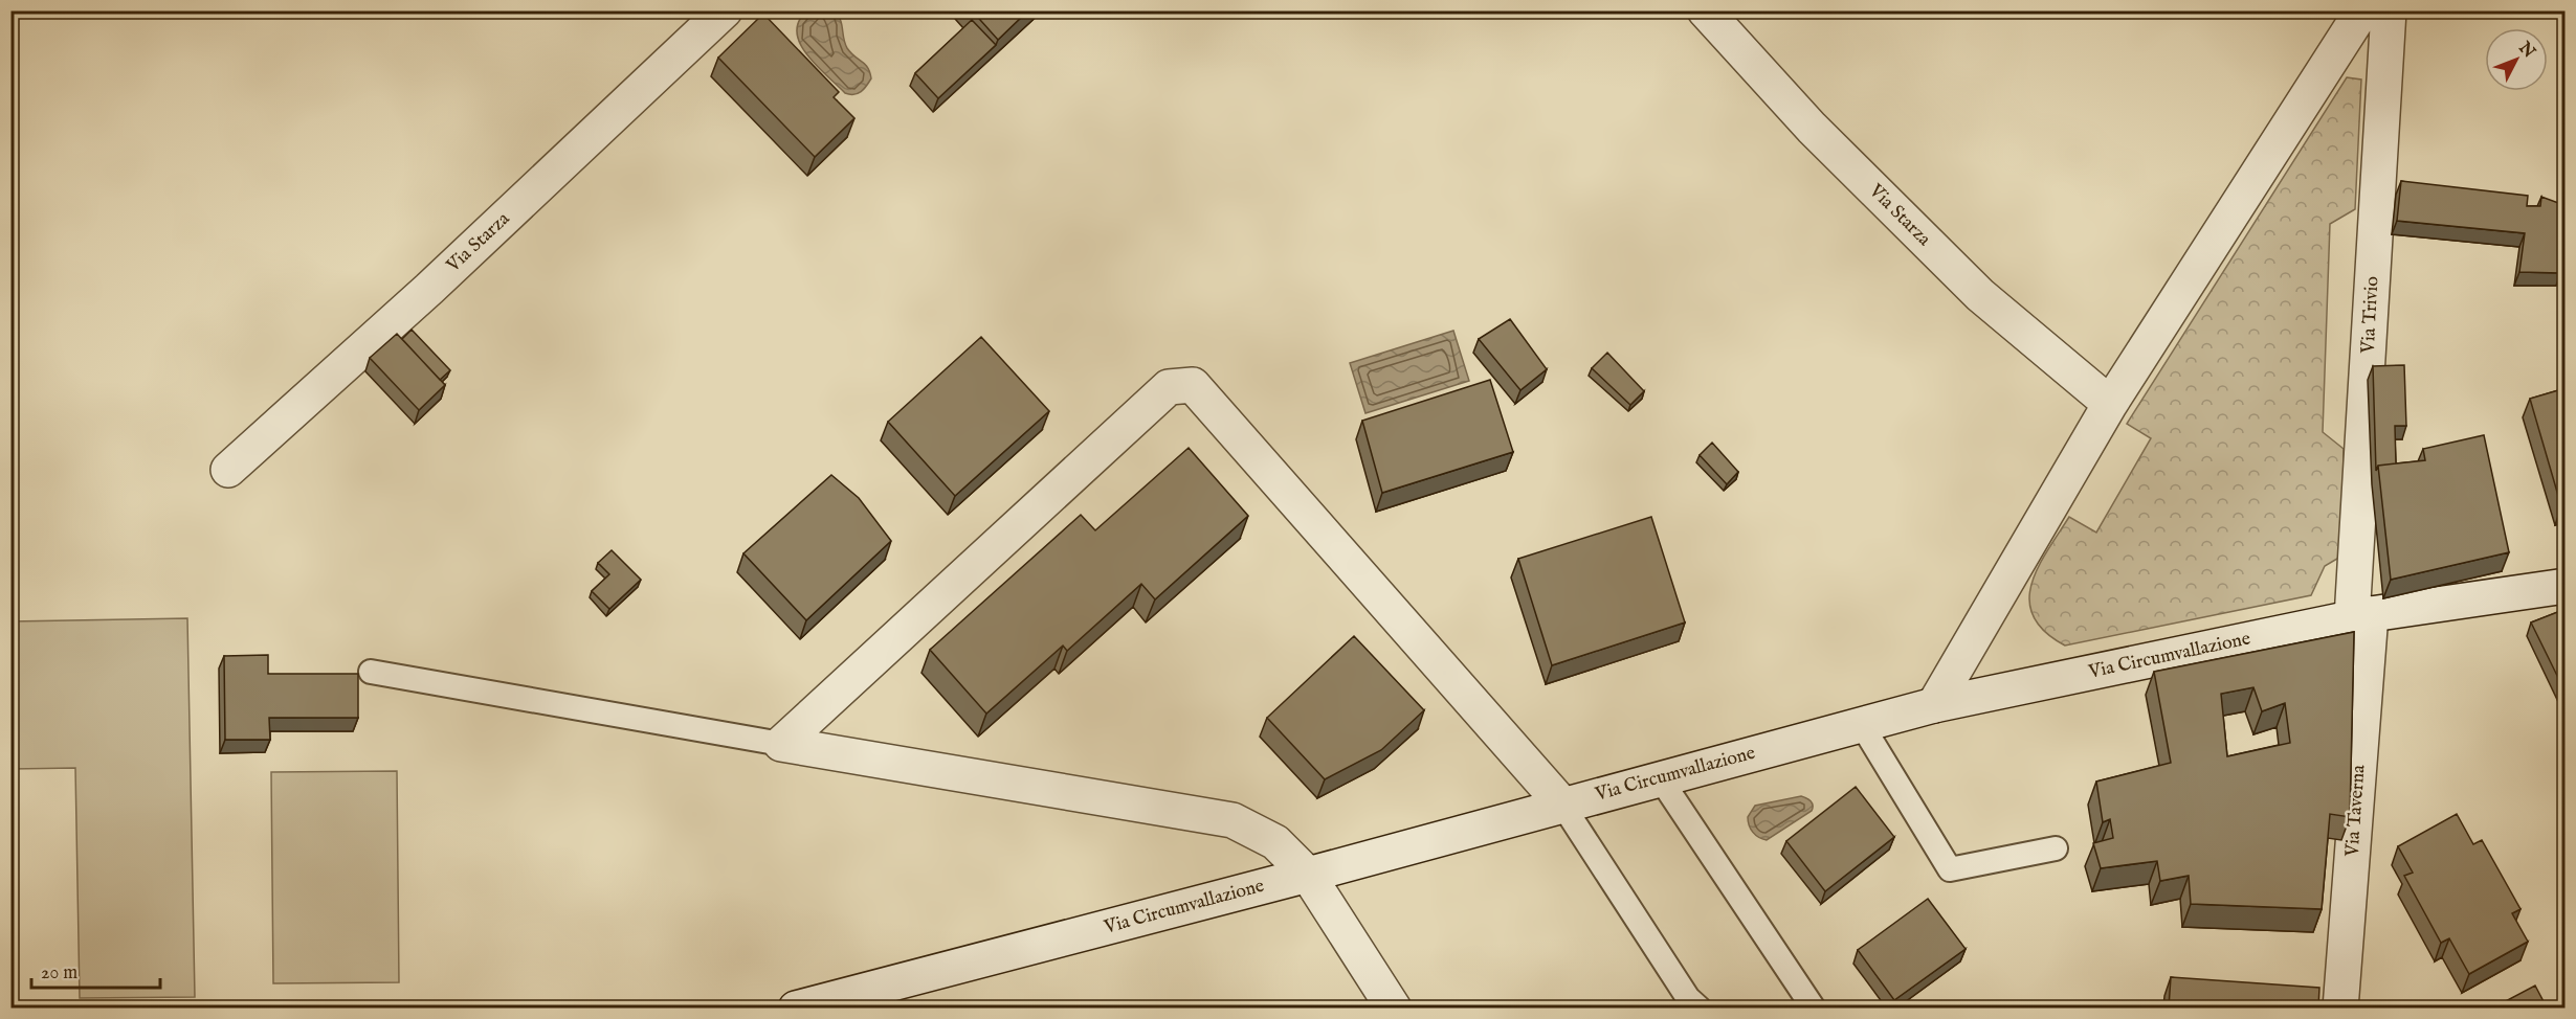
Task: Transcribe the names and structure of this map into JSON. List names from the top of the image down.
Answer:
{
  "streets": {
    "street": [
      "Via Starza",
      "Via Trivio",
      "Via Circumvallazione",
      "Via Taverna"
    ]
  },
  "crossings": [
    ["Via Trivio", "Via Circumvallazione"],
    ["Via Trivio", "Via Taverna"],
    ["Via Circumvallazione", "Via Taverna"]
  ],
  "scale_bar": "20 m",
  "north": "top right"
}
